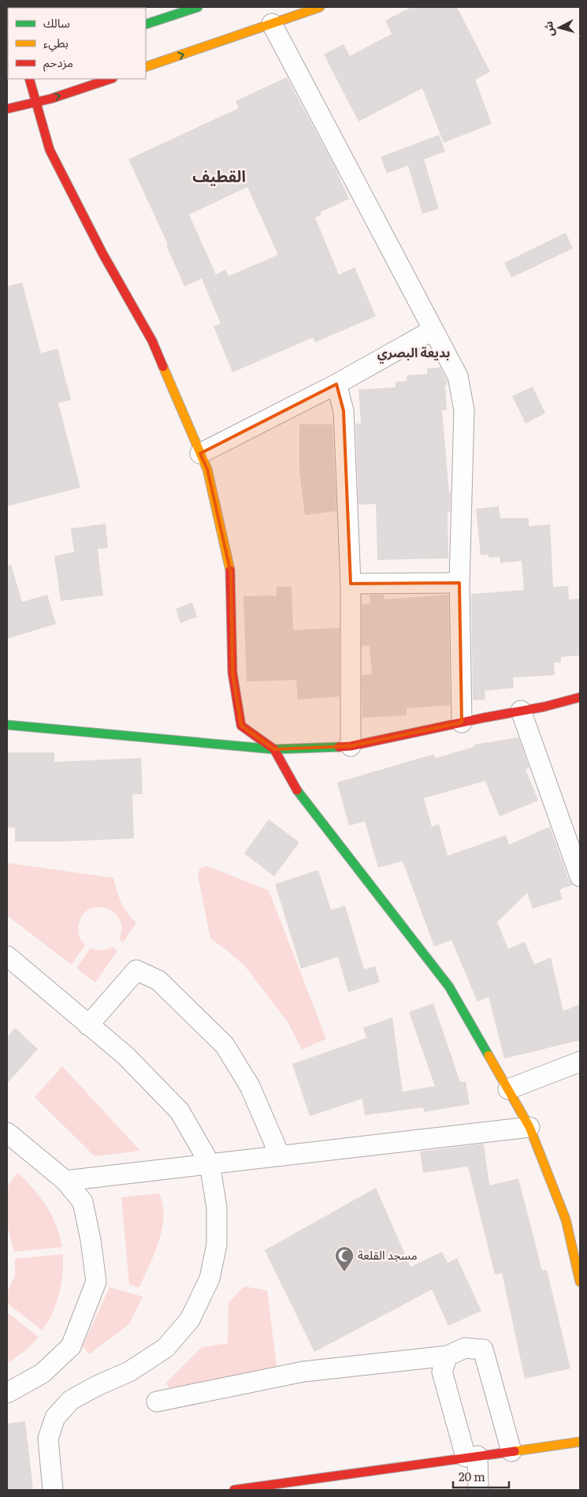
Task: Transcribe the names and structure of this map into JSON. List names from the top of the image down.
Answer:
{
  "districts": ["القطيف", "بديعة البصري"],
  "places": {
    "mosque": ["مسجد القلعة"]
  },
  "legend": ["سالك", "بطيء", "مزدحم"],
  "scale_bar": "20 m",
  "north": "left"
}
